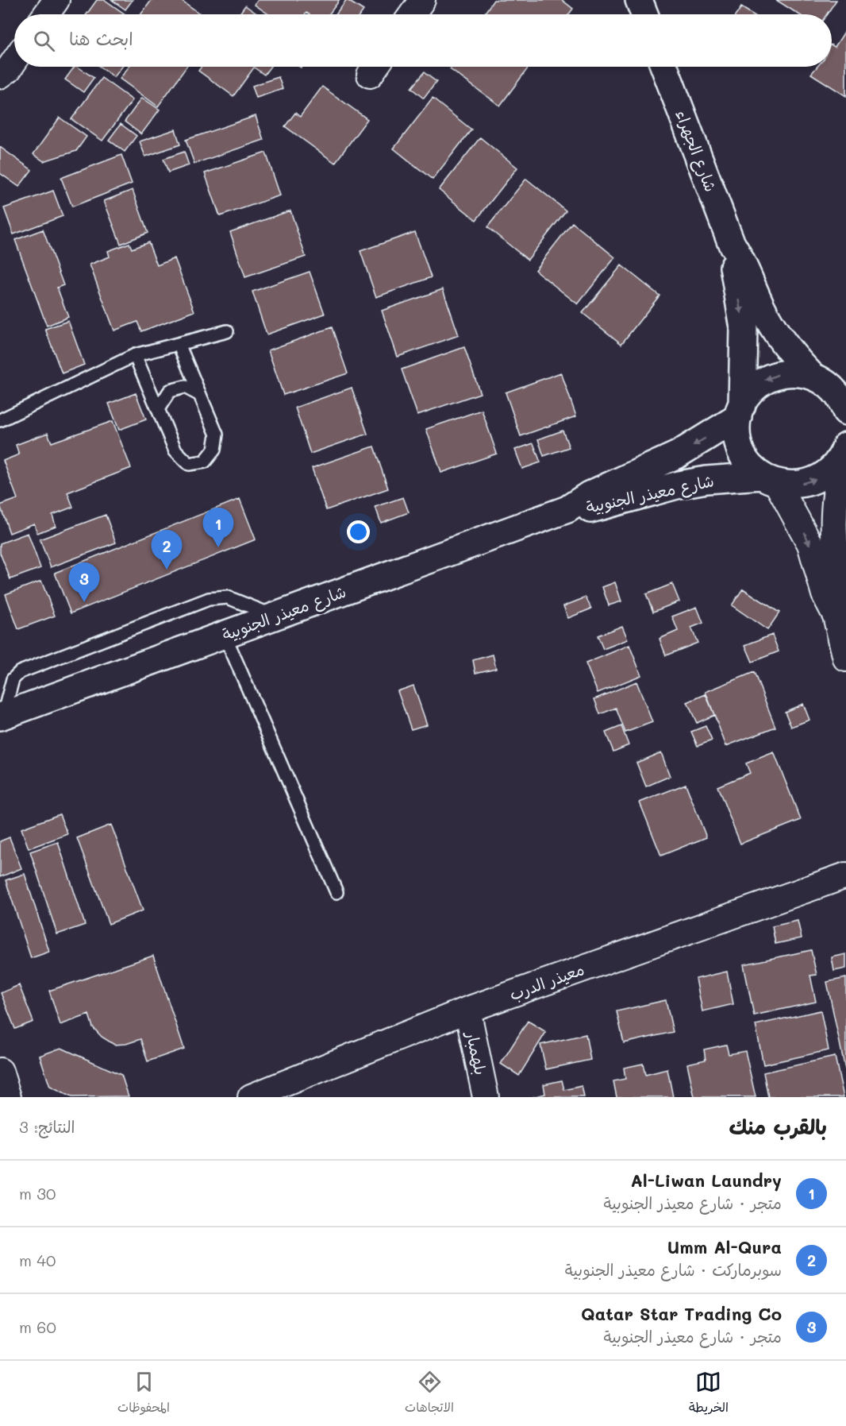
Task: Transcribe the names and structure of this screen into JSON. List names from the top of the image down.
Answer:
{
  "streets": {
    "street": [
      "شارع الجهراء",
      "شارع معيذر الجنوبية",
      "معيذر الدرب",
      "بلهمبار"
    ]
  },
  "crossings": [
    ["شارع الجهراء", "شارع معيذر الجنوبية"],
    ["معيذر الدرب", "بلهمبار"]
  ],
  "page": {
    "search": "ابحث هنا",
    "pins": ["1", "2", "3"],
    "heading": ["بالقرب منك", "النتائج: 3"],
    "list": [
      {
        "mark": "1",
        "name": "Al-Liwan Laundry",
        "note": "متجر · شارع معيذر الجنوبية",
        "value": "30 m"
      },
      {
        "mark": "2",
        "name": "Umm Al-Qura",
        "note": "سوبرماركت · شارع معيذر الجنوبية",
        "value": "40 m"
      },
      {
        "mark": "3",
        "name": "Qatar Star Trading Co",
        "note": "متجر · شارع معيذر الجنوبية",
        "value": "60 m"
      }
    ],
    "nav": ["الخريطة", "الاتجاهات", "المحفوظات"]
  }
}
